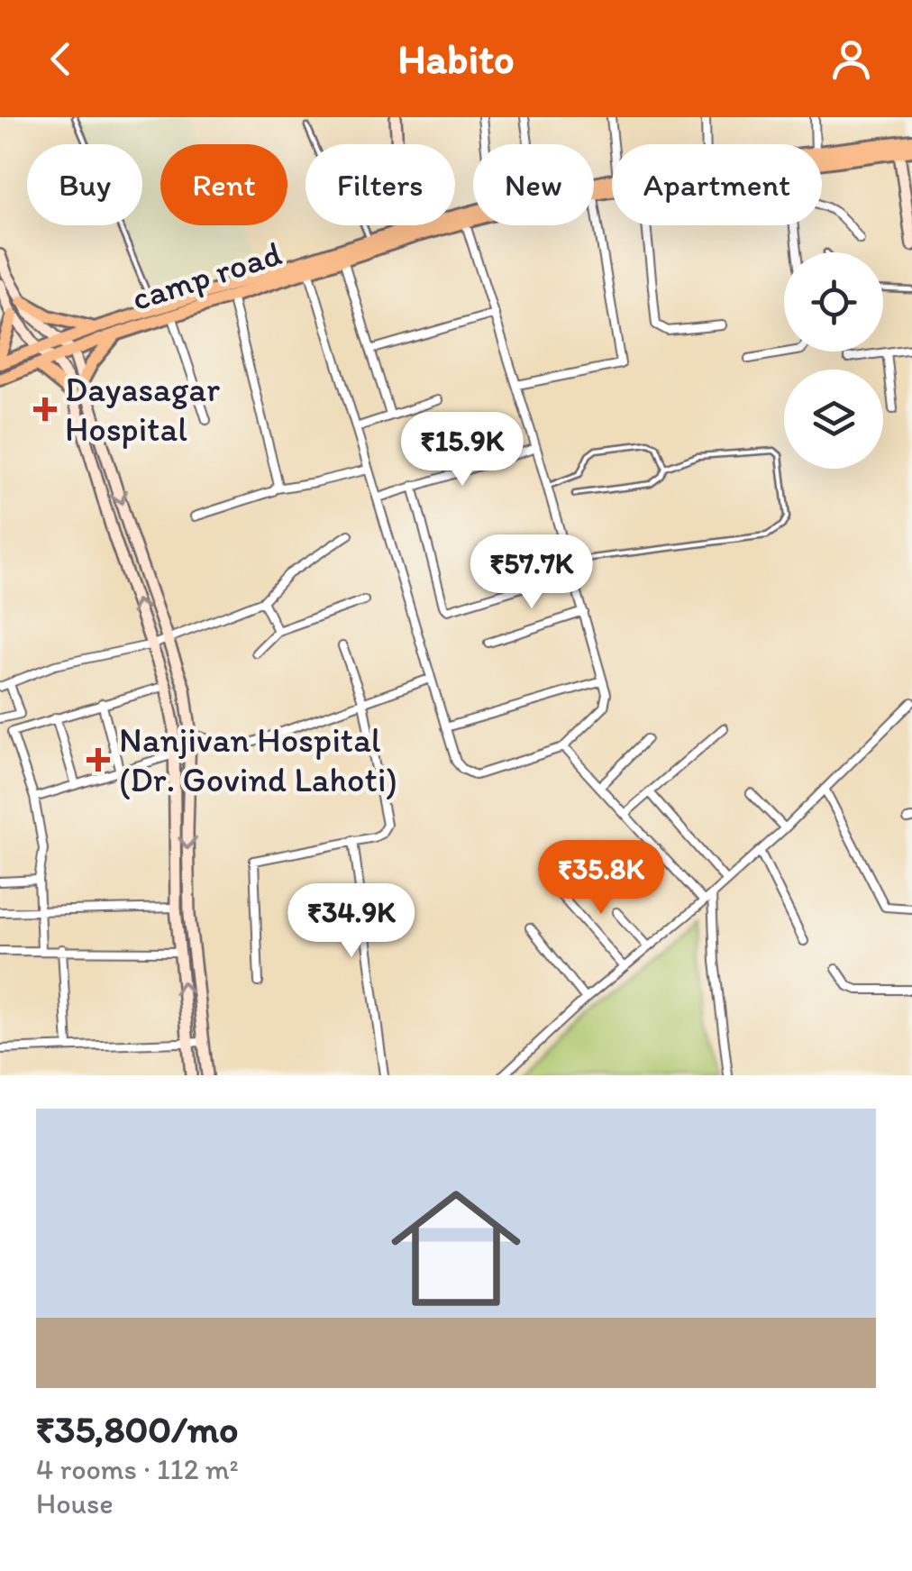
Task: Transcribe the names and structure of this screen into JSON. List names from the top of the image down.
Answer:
{
  "streets": {
    "main road": ["camp road"]
  },
  "places": {
    "health": ["Dayasagar Hospital", "Nanjivan Hospital (Dr. Govind Lahoti)"]
  },
  "page": {
    "header": "Habito",
    "chip": [
      "Buy",
      "Rent",
      "Filters",
      "New",
      "Apartment"
    ],
    "price": [
      "₹15.9K",
      "₹57.7K",
      "₹35.8K",
      "₹34.9K"
    ],
    "list": [
      {
        "name": "₹35,800/mo",
        "note": "4 rooms · 112 m² · House"
      }
    ]
  }
}
